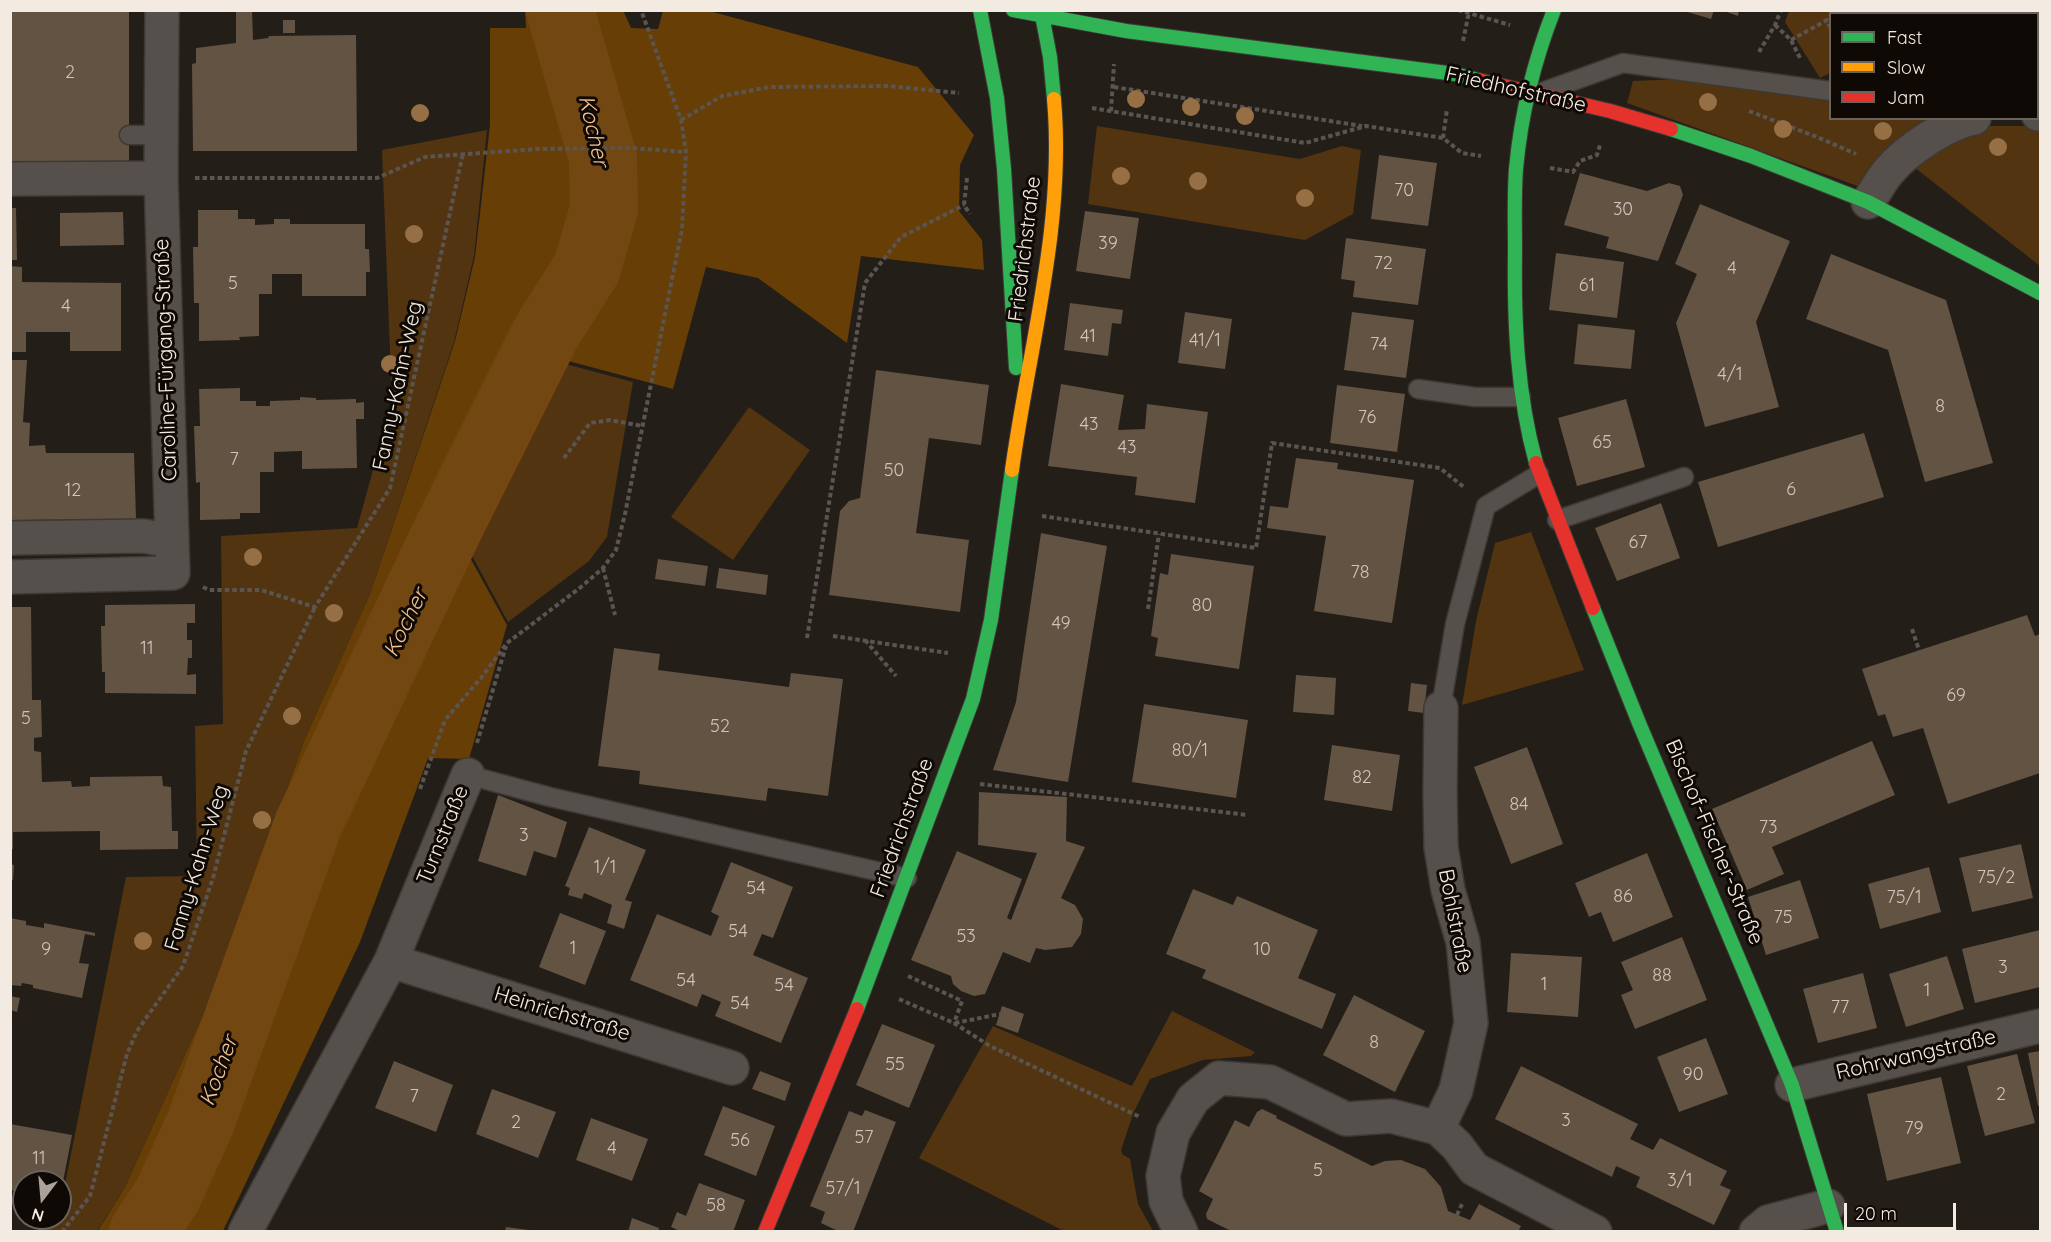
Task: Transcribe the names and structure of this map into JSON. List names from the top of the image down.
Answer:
{
  "streets": {
    "main road": ["Friedhofstraße", "Friedrichstraße", "Bischof-Fischer-Straße"],
    "street": [
      "Caroline-Fürgang-Straße",
      "Turnstraße",
      "Bohlstraße",
      "Heinrichstraße",
      "Rohrwangstraße"
    ],
    "path": ["Fanny-Kahn-Weg"]
  },
  "crossings": [
    ["Friedhofstraße", "Friedrichstraße"],
    ["Friedhofstraße", "Bischof-Fischer-Straße"],
    ["Friedrichstraße", "Turnstraße"],
    ["Turnstraße", "Heinrichstraße"],
    ["Bischof-Fischer-Straße", "Rohrwangstraße"]
  ],
  "water": ["Kocher"],
  "house_numbers": [
    "2",
    "70",
    "30",
    "39",
    "72",
    "4",
    "5",
    "61",
    "4",
    "41",
    "41/1",
    "74",
    "4/1",
    "8",
    "76",
    "43",
    "65",
    "43",
    "7",
    "50",
    "6",
    "12",
    "67",
    "78",
    "80",
    "49",
    "11",
    "69",
    "5",
    "52",
    "80/1",
    "82",
    "84",
    "73",
    "3",
    "1/1",
    "75/2",
    "54",
    "86",
    "75/1",
    "75",
    "54",
    "53",
    "1",
    "9",
    "10",
    "3",
    "88",
    "54",
    "1",
    "54",
    "1",
    "54",
    "77",
    "8",
    "55",
    "90",
    "2",
    "7",
    "3",
    "2",
    "79",
    "57",
    "56",
    "4",
    "11",
    "5",
    "3/1",
    "57/1",
    "58"
  ],
  "legend": ["Fast", "Slow", "Jam"],
  "scale_bar": "20 m",
  "north": "bottom"
}
